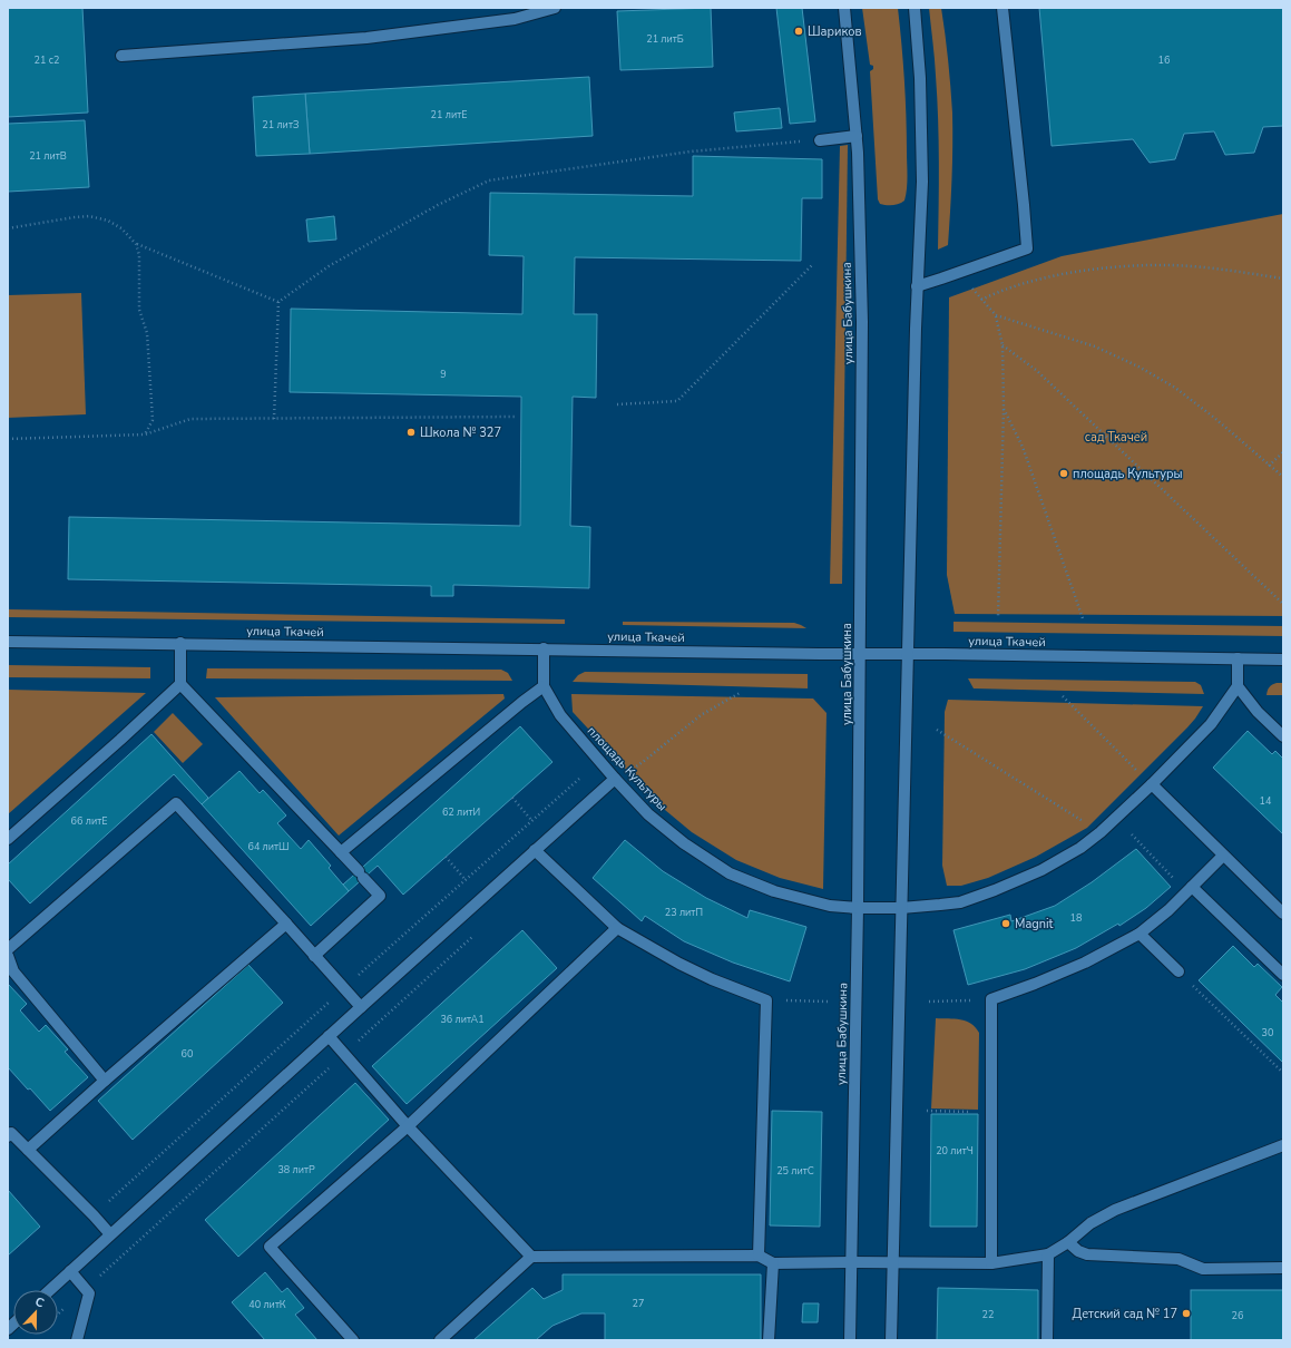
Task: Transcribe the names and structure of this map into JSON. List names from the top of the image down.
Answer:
{
  "streets": {
    "street": ["улица Бабушкина", "улица Ткачей", "площадь Культуры"]
  },
  "crossings": [
    ["улица Бабушкина", "улица Ткачей"],
    ["улица Бабушкина", "площадь Культуры"],
    ["улица Ткачей", "площадь Культуры"]
  ],
  "parks": ["сад Ткачей"],
  "places": [
    "Шариков",
    "Школа № 327",
    "площадь Культуры",
    "Magnit",
    "Детский сад № 17"
  ],
  "house_numbers": [
    "21 литБ",
    "21 с2",
    "16",
    "21 литЕ",
    "21 литЗ",
    "21 литВ",
    "9",
    "14",
    "62 литИ",
    "66 литЕ",
    "64 литШ",
    "23 литП",
    "18",
    "36 литА1",
    "30",
    "60",
    "20 литЧ",
    "38 литР",
    "25 литС",
    "27",
    "40 литК",
    "22",
    "26"
  ],
  "north": "top"
}
